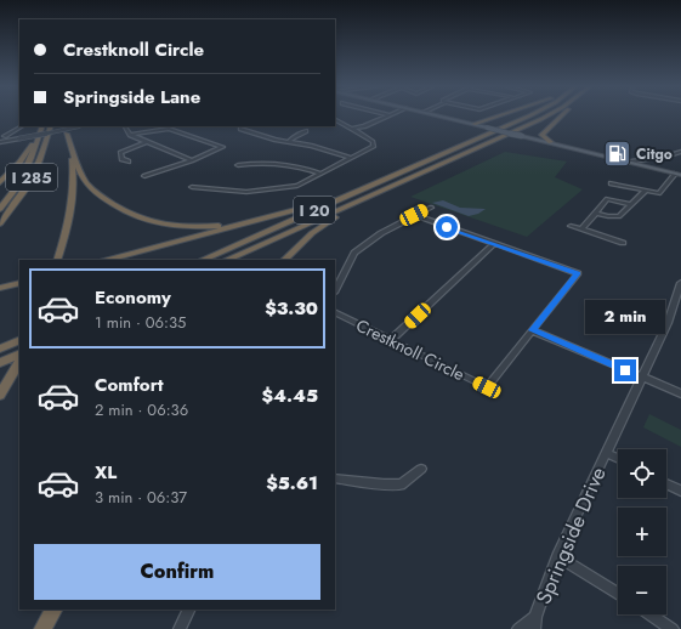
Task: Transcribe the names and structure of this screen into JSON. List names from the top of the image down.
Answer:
{
  "streets": {
    "highway": ["I 285", "I 20"],
    "street": ["Crestknoll Circle", "Springside Drive"]
  },
  "places": {
    "fuel station": ["Citgo"]
  },
  "page": {
    "banner": ["Crestknoll Circle", "Springside Lane"],
    "list": [
      {
        "name": "Economy",
        "note": "1 min · 06:35",
        "value": "$3.30"
      },
      {
        "name": "Comfort",
        "note": "2 min · 06:36",
        "value": "$4.45"
      },
      {
        "name": "XL",
        "note": "3 min · 06:37",
        "value": "$5.61"
      }
    ],
    "bubble": "2 min",
    "map_buttons": ["+", "−"],
    "buttons": "Confirm"
  }
}
